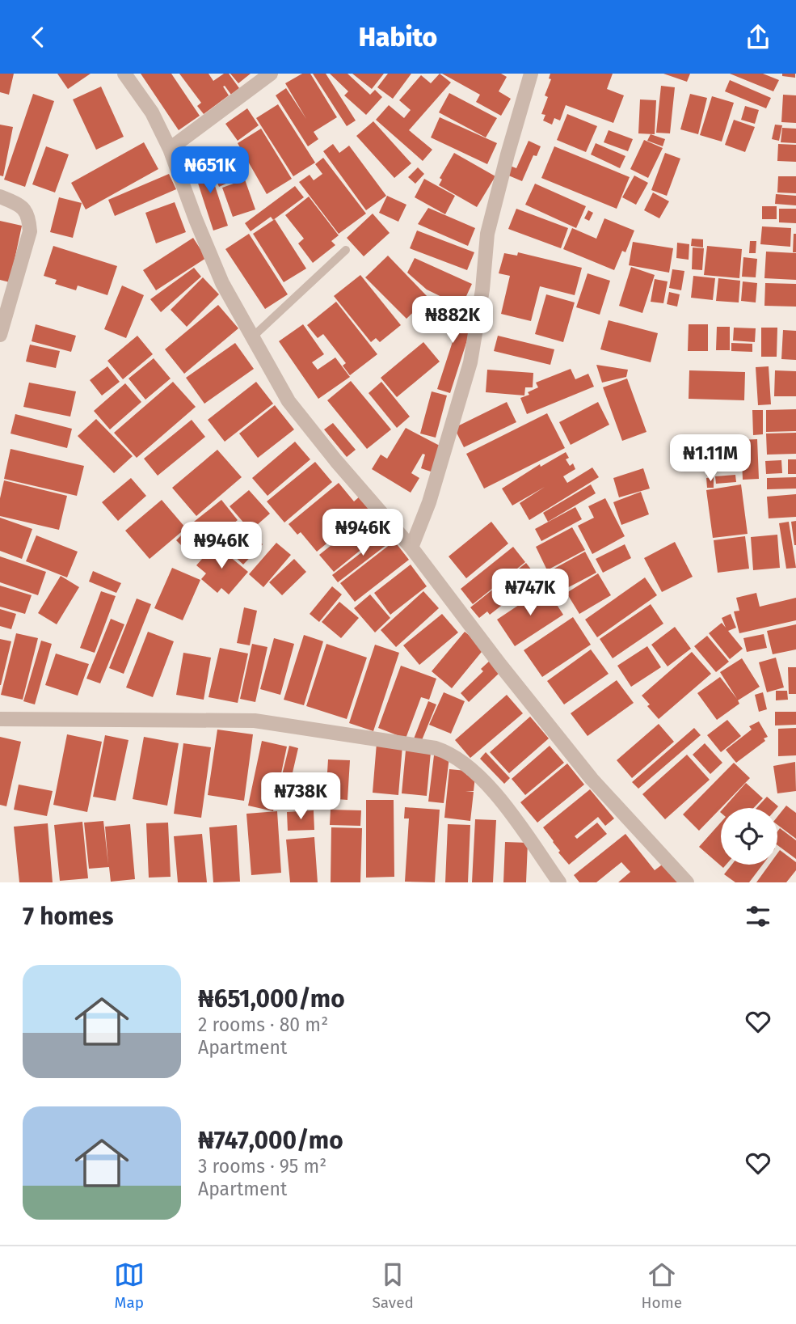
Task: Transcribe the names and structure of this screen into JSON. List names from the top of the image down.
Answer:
{
  "page": {
    "header": "Habito",
    "price": [
      "₦651K",
      "₦882K",
      "₦1.11M",
      "₦946K",
      "₦946K",
      "₦747K",
      "₦738K"
    ],
    "heading": "7 homes",
    "list": [
      {
        "name": "₦651,000/mo",
        "note": "2 rooms · 80 m² · Apartment"
      },
      {
        "name": "₦747,000/mo",
        "note": "3 rooms · 95 m² · Apartment"
      }
    ],
    "tabs": ["Map", "Saved", "Home"]
  }
}
